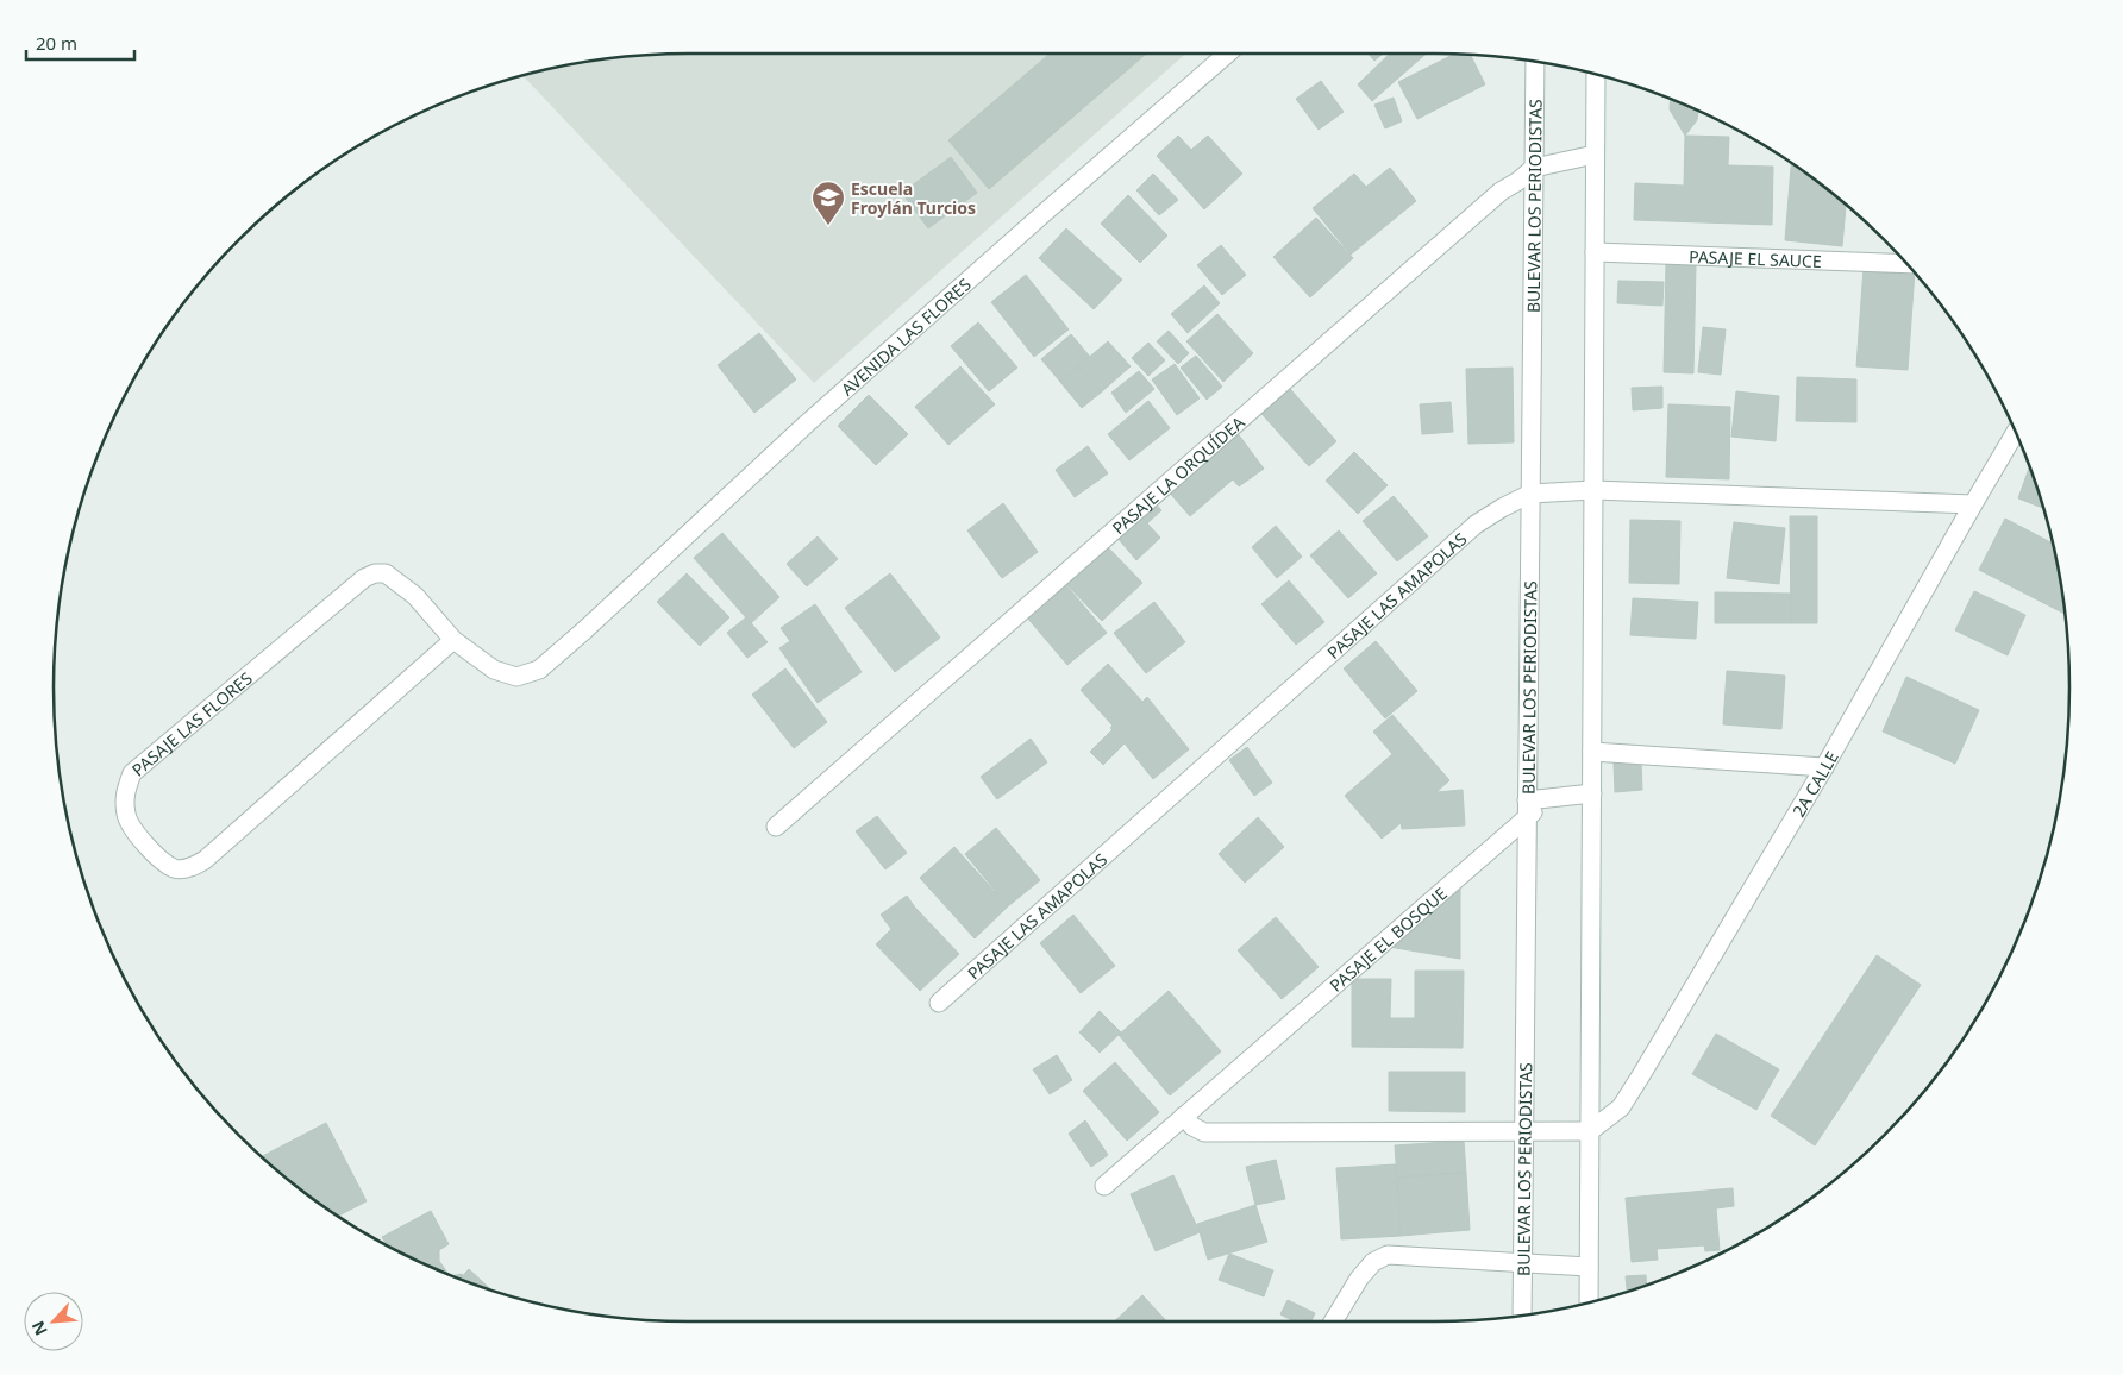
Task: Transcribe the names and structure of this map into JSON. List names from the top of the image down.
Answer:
{
  "streets": {
    "street": [
      "BULEVAR LOS PERIODISTAS",
      "PASAJE EL SAUCE",
      "AVENIDA LAS FLORES",
      "PASAJE LA ORQUÍDEA",
      "PASAJE LAS AMAPOLAS",
      "PASAJE LAS FLORES",
      "2A CALLE",
      "PASAJE EL BOSQUE"
    ]
  },
  "crossings": [
    ["BULEVAR LOS PERIODISTAS", "PASAJE LA ORQUÍDEA"],
    ["BULEVAR LOS PERIODISTAS", "PASAJE LAS AMAPOLAS"],
    ["BULEVAR LOS PERIODISTAS", "PASAJE EL BOSQUE"],
    ["AVENIDA LAS FLORES", "PASAJE LAS FLORES"],
    ["PASAJE LAS AMAPOLAS", "2A CALLE"]
  ],
  "places": {
    "school or university": ["Escuela Froylán Turcios"]
  },
  "scale_bar": "20 m",
  "north": "bottom left"
}
